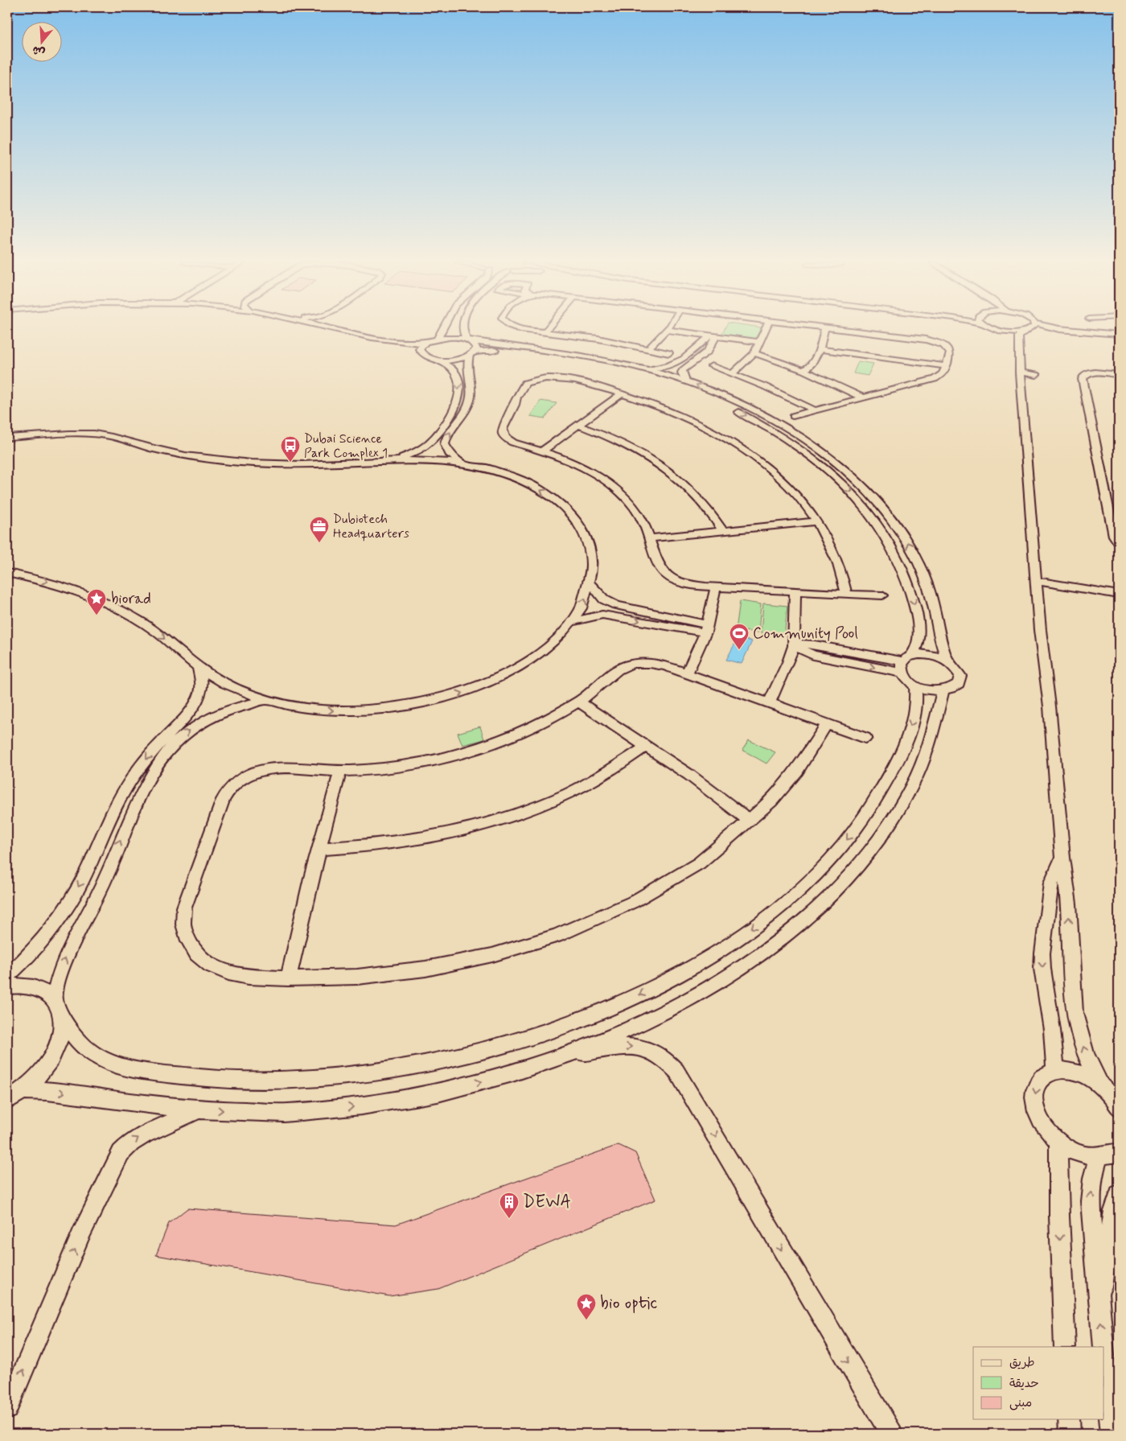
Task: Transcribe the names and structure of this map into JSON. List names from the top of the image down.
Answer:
{
  "places": {
    "bus stop": ["Dubai Science Park Complex 1"],
    "office": ["Dubiotech Headquarters"],
    "place": ["biorad", "bio optic"],
    "sports": ["Community Pool"],
    "building": ["DEWA"]
  },
  "legend": ["طريق", "حديقة", "مبنى"],
  "north": "bottom"
}
